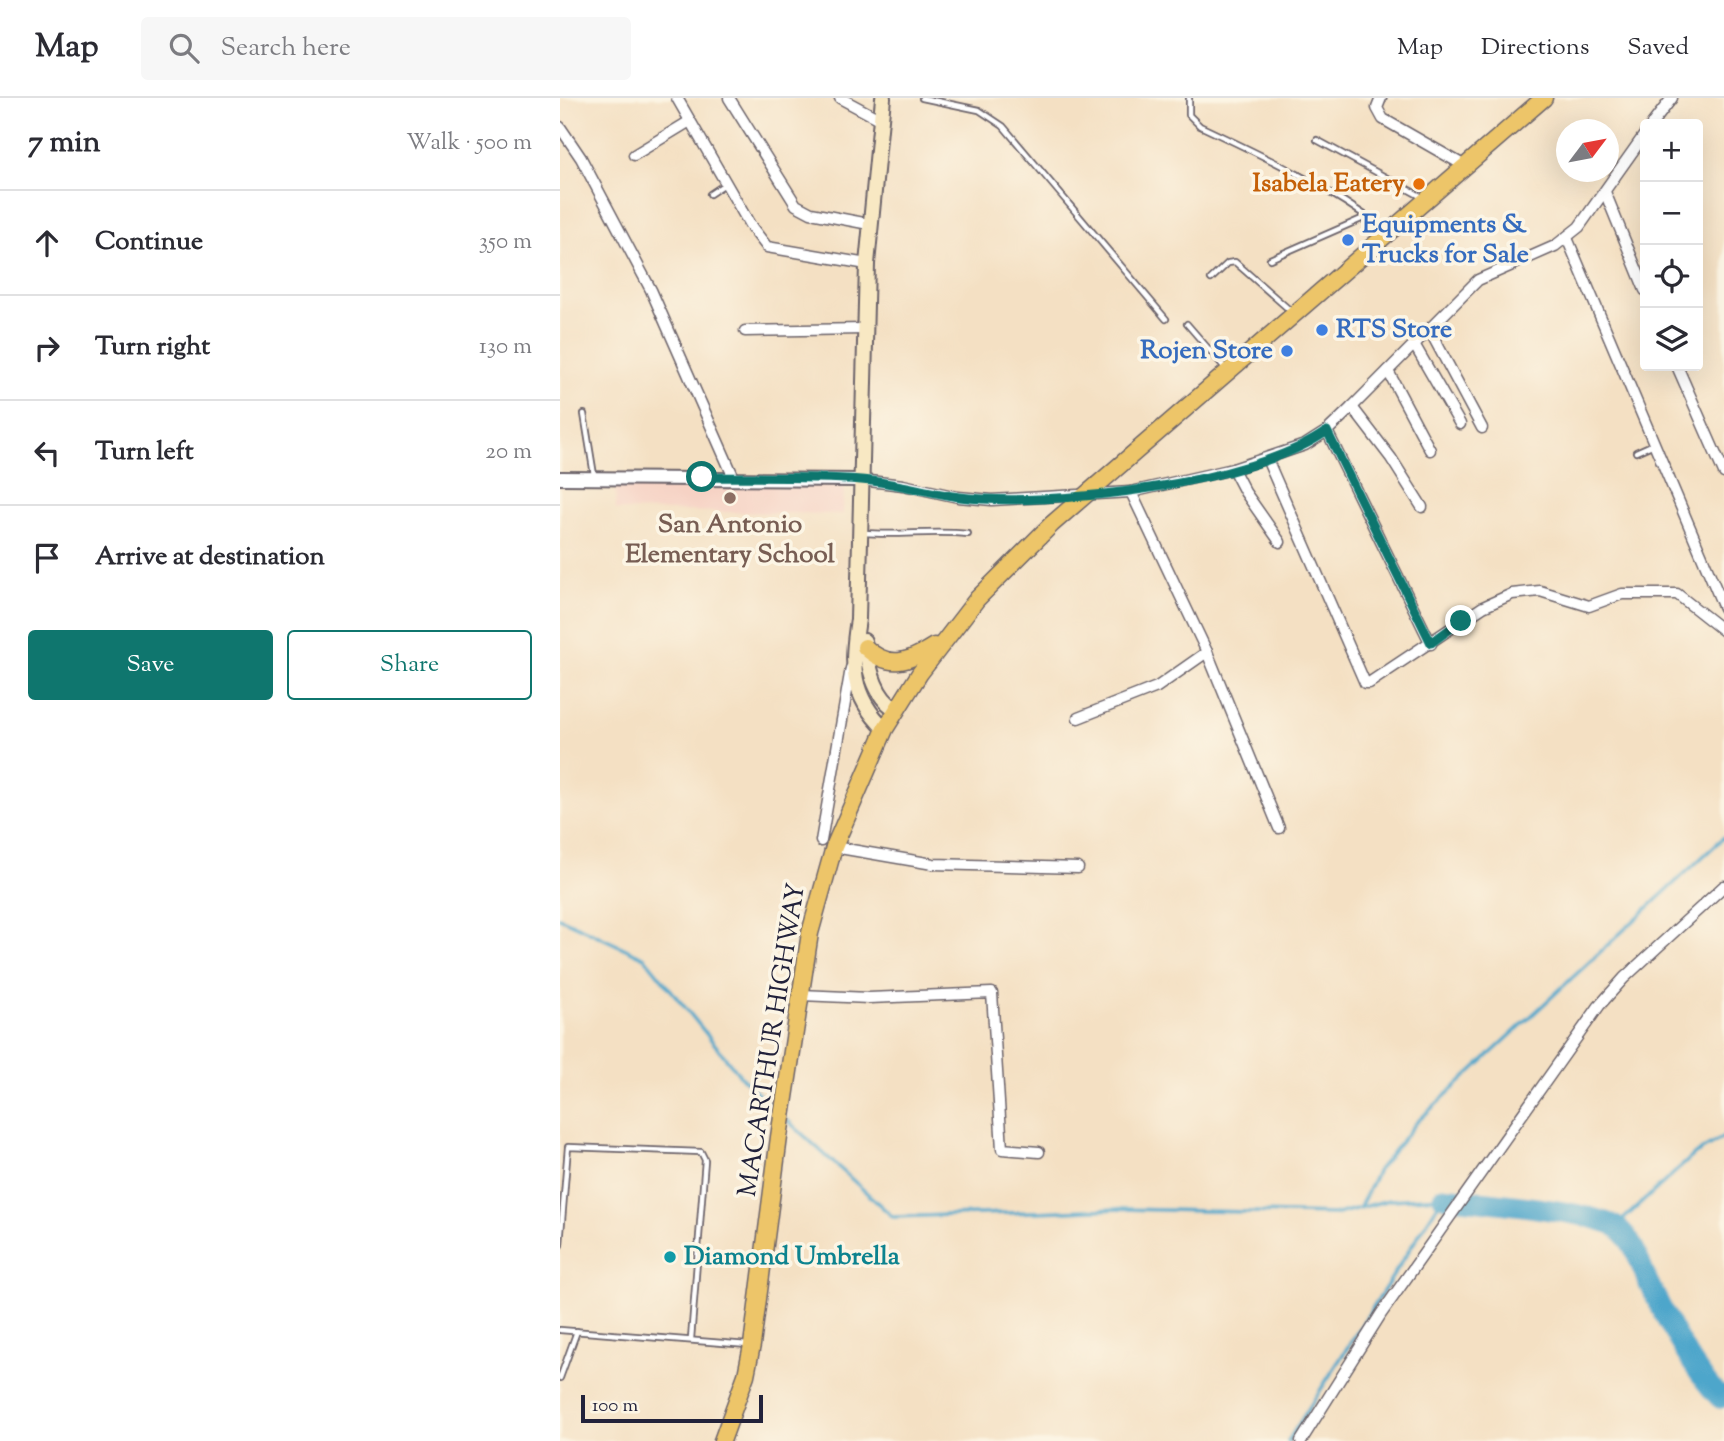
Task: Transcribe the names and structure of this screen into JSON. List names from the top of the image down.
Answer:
{
  "streets": {
    "highway": ["MACARTHUR HIGHWAY"]
  },
  "places": [
    "Isabela Eatery",
    "Equipments & Trucks for Sale",
    "RTS Store",
    "Rojen Store",
    "San Antonio Elementary School",
    "Diamond Umbrella"
  ],
  "scale_bar": "100 m",
  "north": "top right",
  "page": {
    "header": "Map",
    "search": "Search here",
    "nav": ["Map", "Directions", "Saved"],
    "heading": ["7 min", "Walk · 500 m"],
    "map_buttons": ["+", "−"],
    "list": [
      ["Continue", "350 m"],
      ["Turn right", "130 m"],
      ["Turn left", "20 m"],
      "Arrive at destination"
    ],
    "buttons": ["Save", "Share"],
    "scale": "100 m"
  }
}
